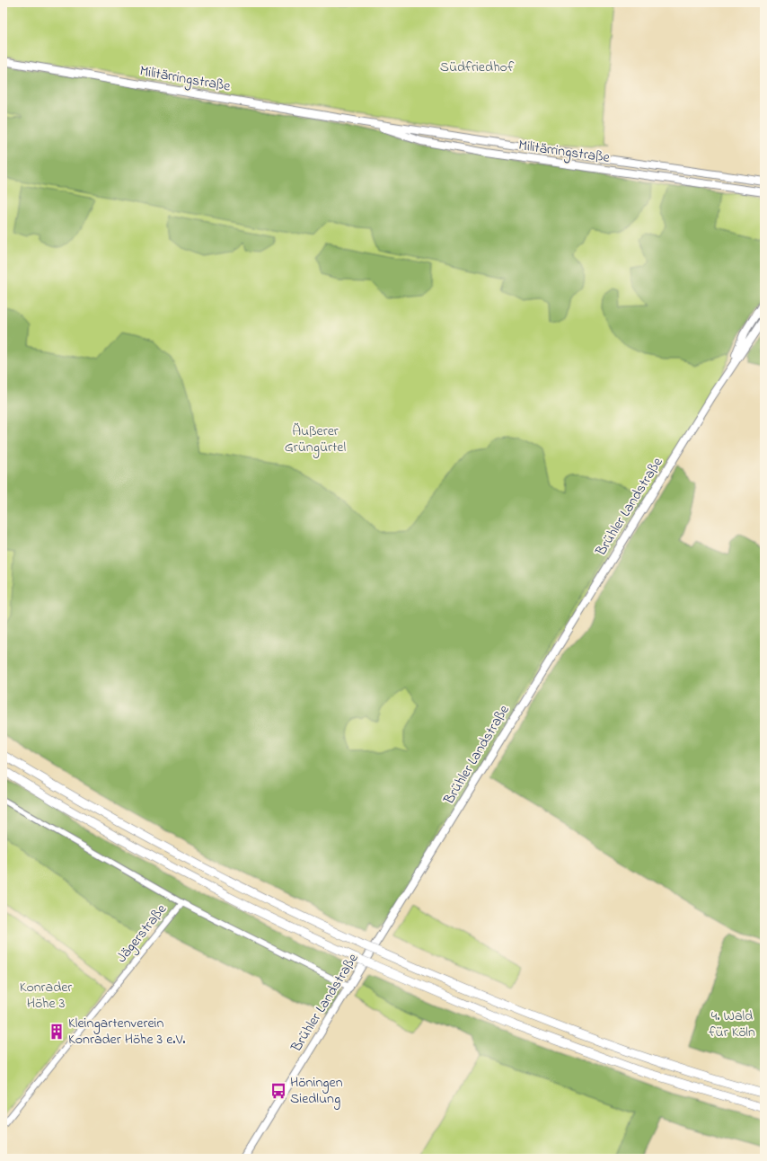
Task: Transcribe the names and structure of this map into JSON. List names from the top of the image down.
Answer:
{
  "streets": {
    "main road": ["Militärringstraße", "Brühler Landstraße"],
    "street": ["Jägerstraße"]
  },
  "crossings": [
    ["Brühler Landstraße", "Jägerstraße"]
  ],
  "parks": [
    "Südfriedhof",
    "Äußerer Grüngürtel",
    "Konrader Höhe 3",
    "4. Wald für Köln"
  ],
  "places": {
    "building": ["Kleingartenverein Konrader Höhe 3 e.V."],
    "bus stop": ["Höningen Siedlung"]
  }
}
